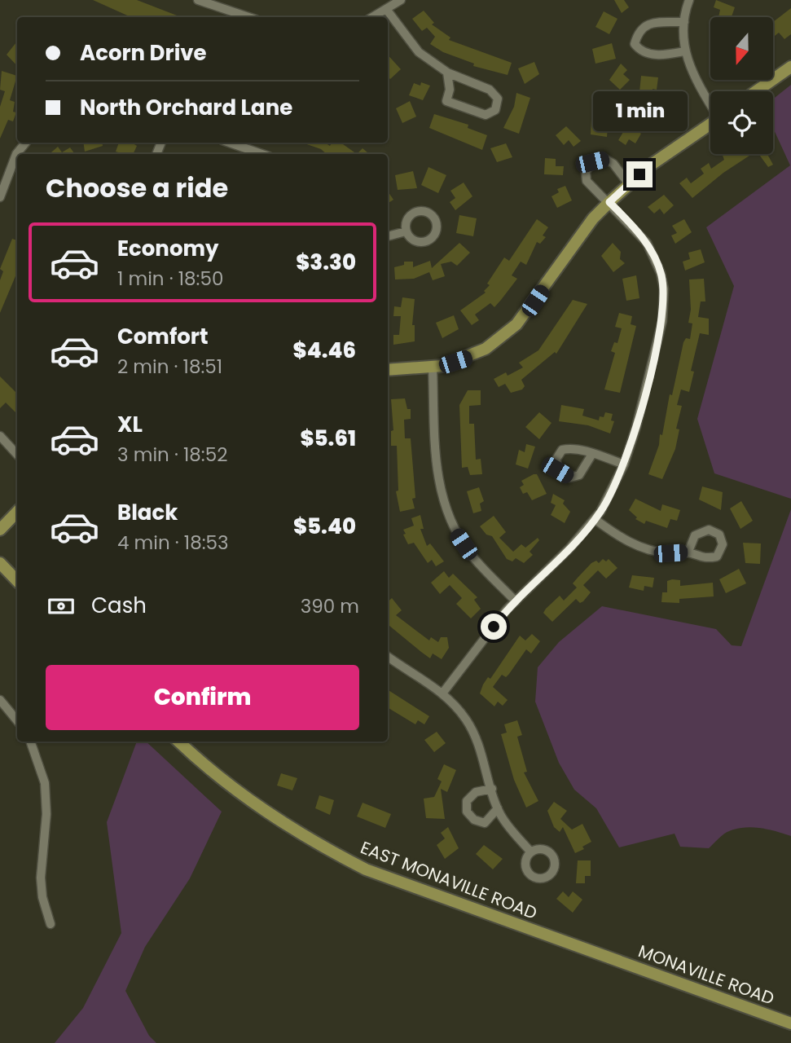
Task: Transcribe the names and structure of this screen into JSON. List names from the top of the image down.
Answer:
{
  "streets": {
    "main road": ["EAST MONAVILLE ROAD", "MONAVILLE ROAD"]
  },
  "crossings": [
    ["EAST MONAVILLE ROAD", "MONAVILLE ROAD"]
  ],
  "north": "bottom",
  "page": {
    "banner": ["Acorn Drive", "North Orchard Lane"],
    "bubble": "1 min",
    "heading": "Choose a ride",
    "list": [
      {
        "name": "Economy",
        "note": "1 min · 18:50",
        "value": "$3.30"
      },
      {
        "name": "Comfort",
        "note": "2 min · 18:51",
        "value": "$4.46"
      },
      {
        "name": "XL",
        "note": "3 min · 18:52",
        "value": "$5.61"
      },
      {
        "name": "Black",
        "note": "4 min · 18:53",
        "value": "$5.40"
      }
    ],
    "pay": ["Cash", "390 m"],
    "buttons": "Confirm"
  }
}
